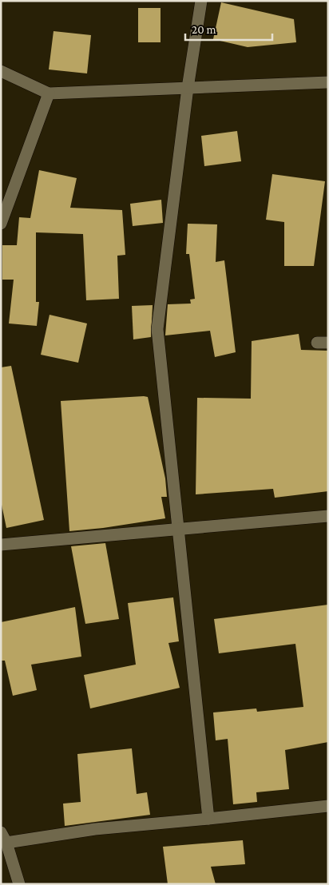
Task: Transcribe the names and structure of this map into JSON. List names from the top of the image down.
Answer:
{
  "scale_bar": "20 m"
}
